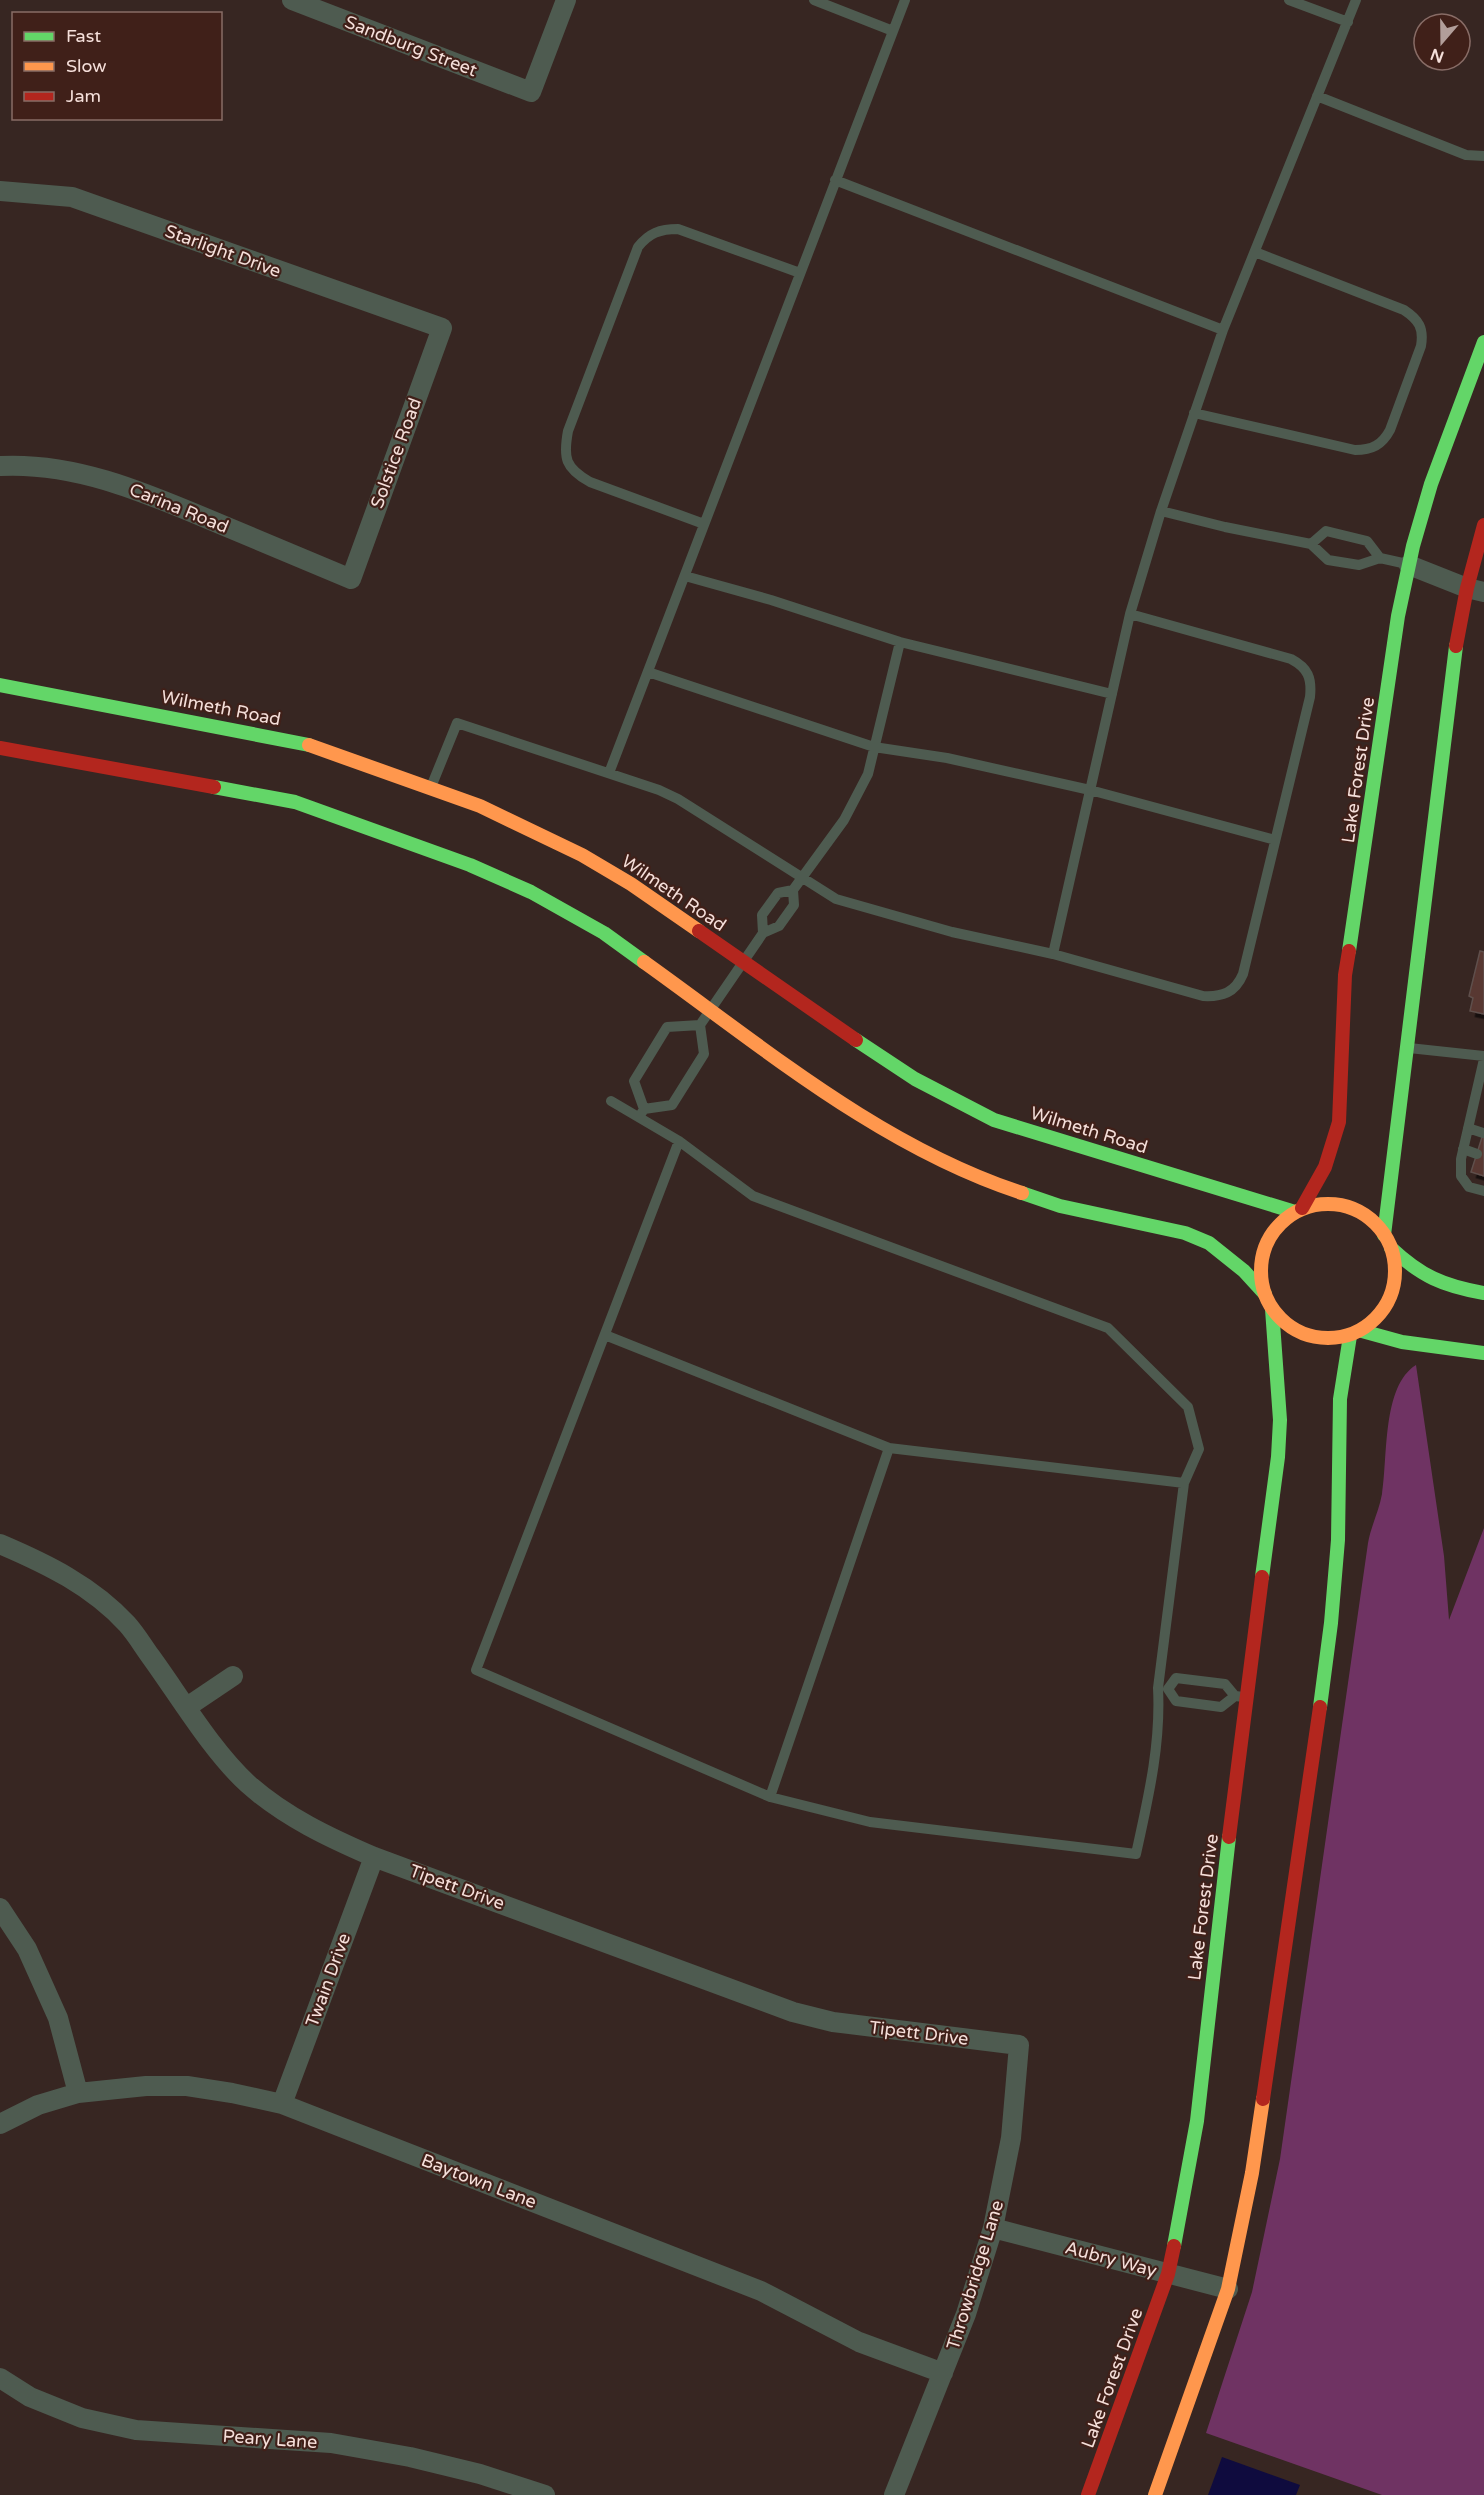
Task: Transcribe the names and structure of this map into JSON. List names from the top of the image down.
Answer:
{
  "streets": {
    "main road": ["Wilmeth Road", "Lake Forest Drive"],
    "street": [
      "Sandburg Street",
      "Starlight Drive",
      "Solstice Road",
      "Carina Road",
      "Tipett Drive",
      "Twain Drive",
      "Baytown Lane",
      "Aubry Way",
      "Throwbridge Lane",
      "Peary Lane"
    ]
  },
  "crossings": [
    ["Starlight Drive", "Solstice Road"],
    ["Solstice Road", "Carina Road"],
    ["Wilmeth Road", "Lake Forest Drive"],
    ["Lake Forest Drive", "Aubry Way"],
    ["Tipett Drive", "Twain Drive"],
    ["Tipett Drive", "Throwbridge Lane"],
    ["Twain Drive", "Baytown Lane"],
    ["Baytown Lane", "Throwbridge Lane"],
    ["Aubry Way", "Throwbridge Lane"]
  ],
  "legend": ["Fast", "Slow", "Jam"],
  "north": "bottom"
}
